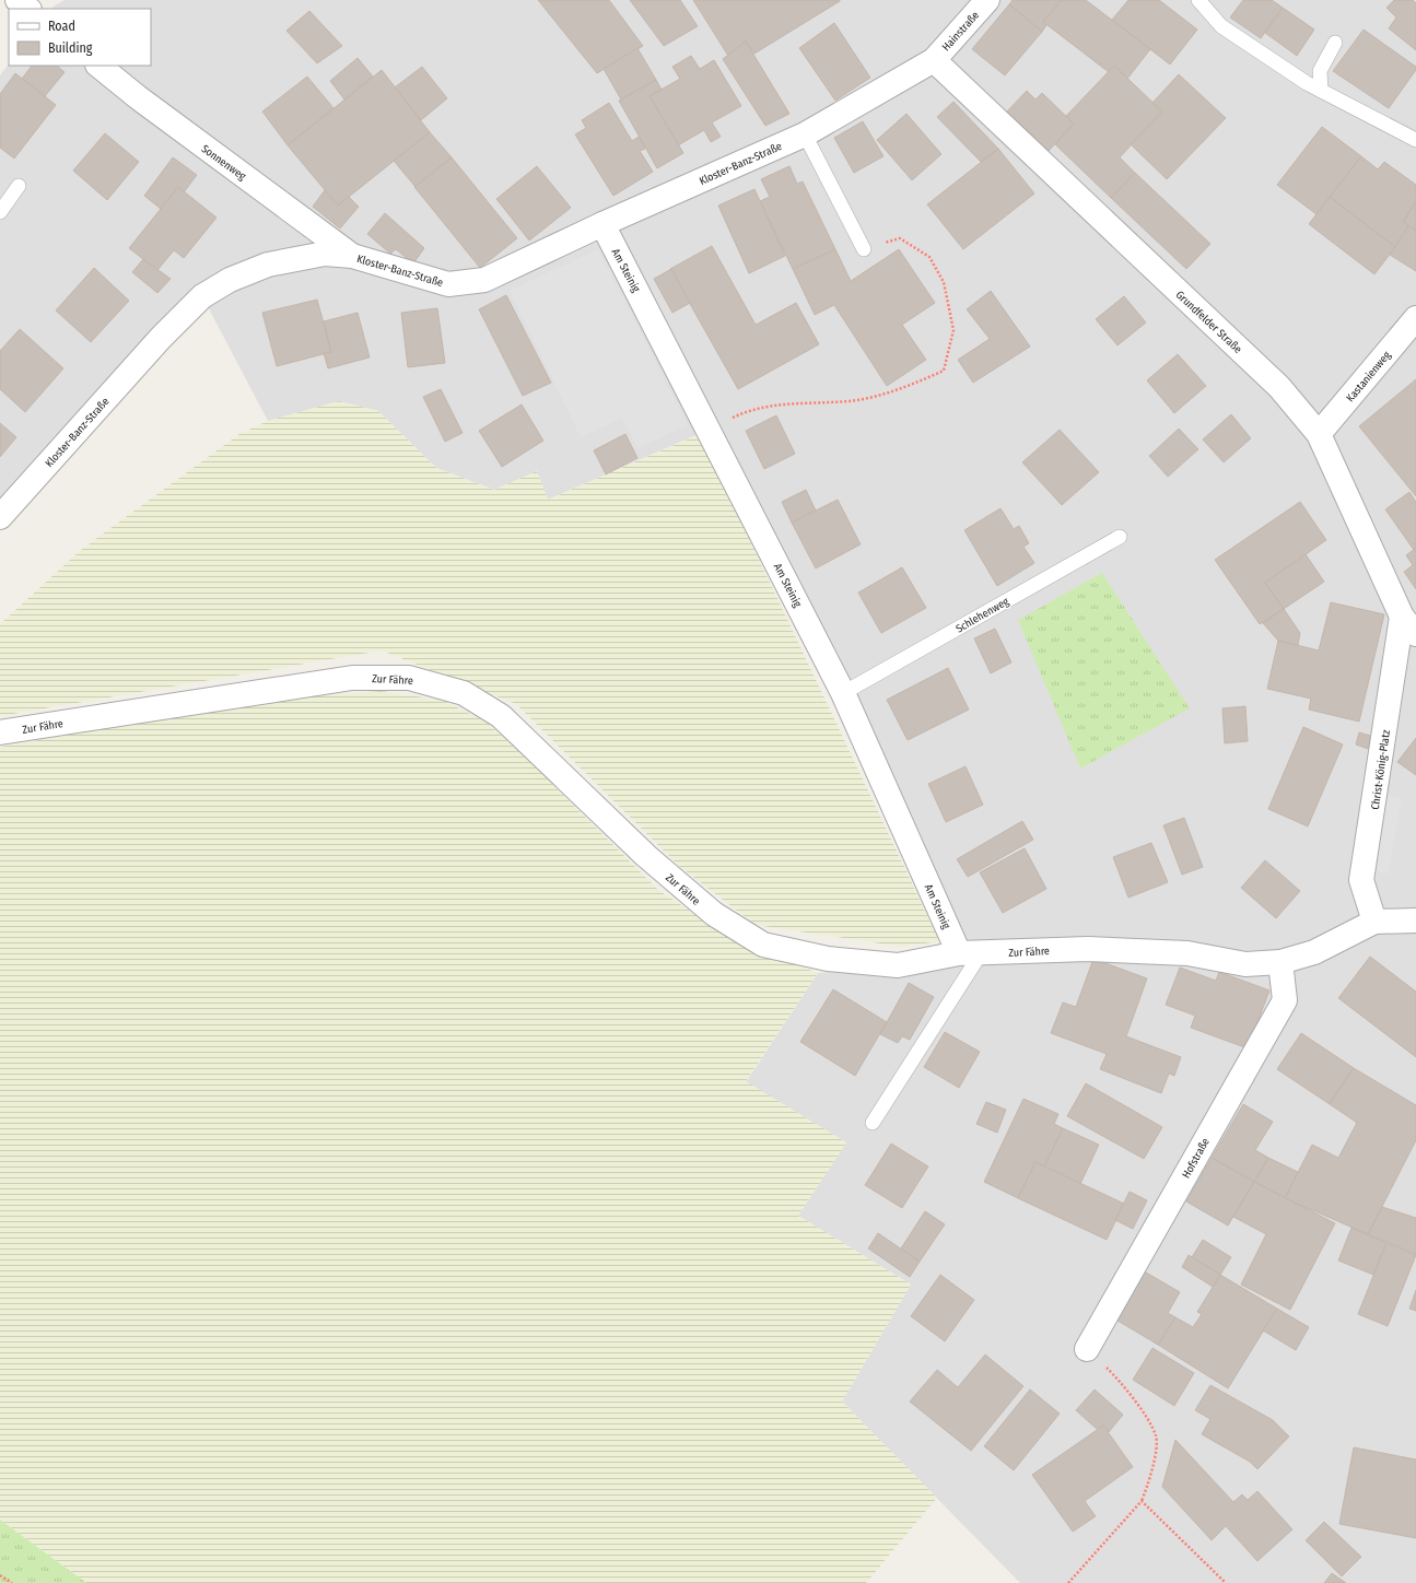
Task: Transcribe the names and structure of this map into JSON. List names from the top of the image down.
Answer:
{
  "streets": {
    "street": [
      "Hainstraße",
      "Sonnenweg",
      "Kloster-Banz-Straße",
      "Am Steinig",
      "Grundfelder Straße",
      "Kastanienweg",
      "Zur Fähre",
      "Christ-König-Platz",
      "Hofstraße"
    ],
    "lane": ["Schlehenweg"]
  },
  "crossings": [
    ["Hainstraße", "Kloster-Banz-Straße"],
    ["Hainstraße", "Grundfelder Straße"],
    ["Sonnenweg", "Kloster-Banz-Straße"],
    ["Kloster-Banz-Straße", "Am Steinig"],
    ["Kloster-Banz-Straße", "Grundfelder Straße"],
    ["Am Steinig", "Schlehenweg"],
    ["Am Steinig", "Zur Fähre"],
    ["Grundfelder Straße", "Kastanienweg"],
    ["Grundfelder Straße", "Christ-König-Platz"],
    ["Zur Fähre", "Christ-König-Platz"],
    ["Zur Fähre", "Hofstraße"]
  ],
  "legend": ["Road", "Building"]
}
